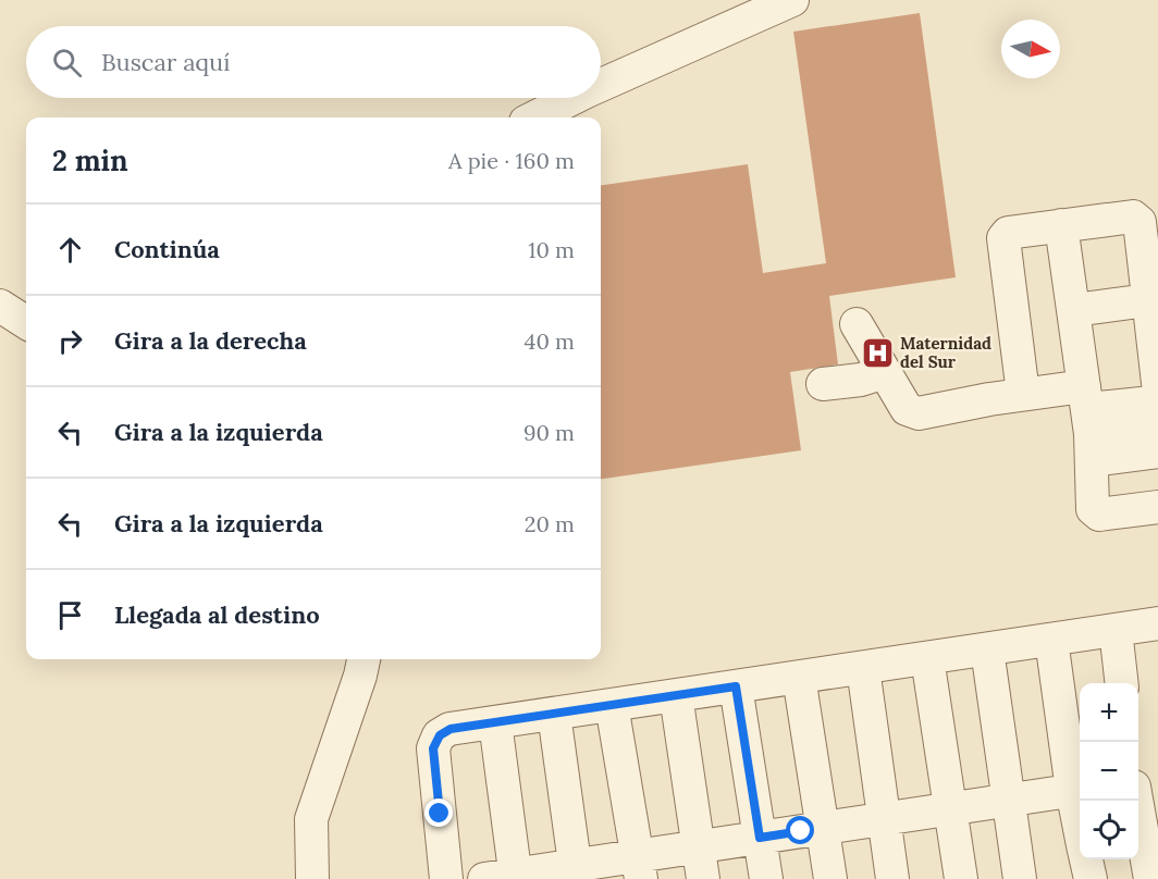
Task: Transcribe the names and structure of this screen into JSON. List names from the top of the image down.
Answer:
{
  "places": {
    "hospital": ["Maternidad del Sur"]
  },
  "north": "right",
  "page": {
    "search": "Buscar aquí",
    "heading": ["2 min", "A pie · 160 m"],
    "list": [
      ["Continúa", "10 m"],
      ["Gira a la derecha", "40 m"],
      ["Gira a la izquierda", "90 m"],
      ["Gira a la izquierda", "20 m"],
      "Llegada al destino"
    ],
    "map_buttons": ["+", "−"]
  }
}
